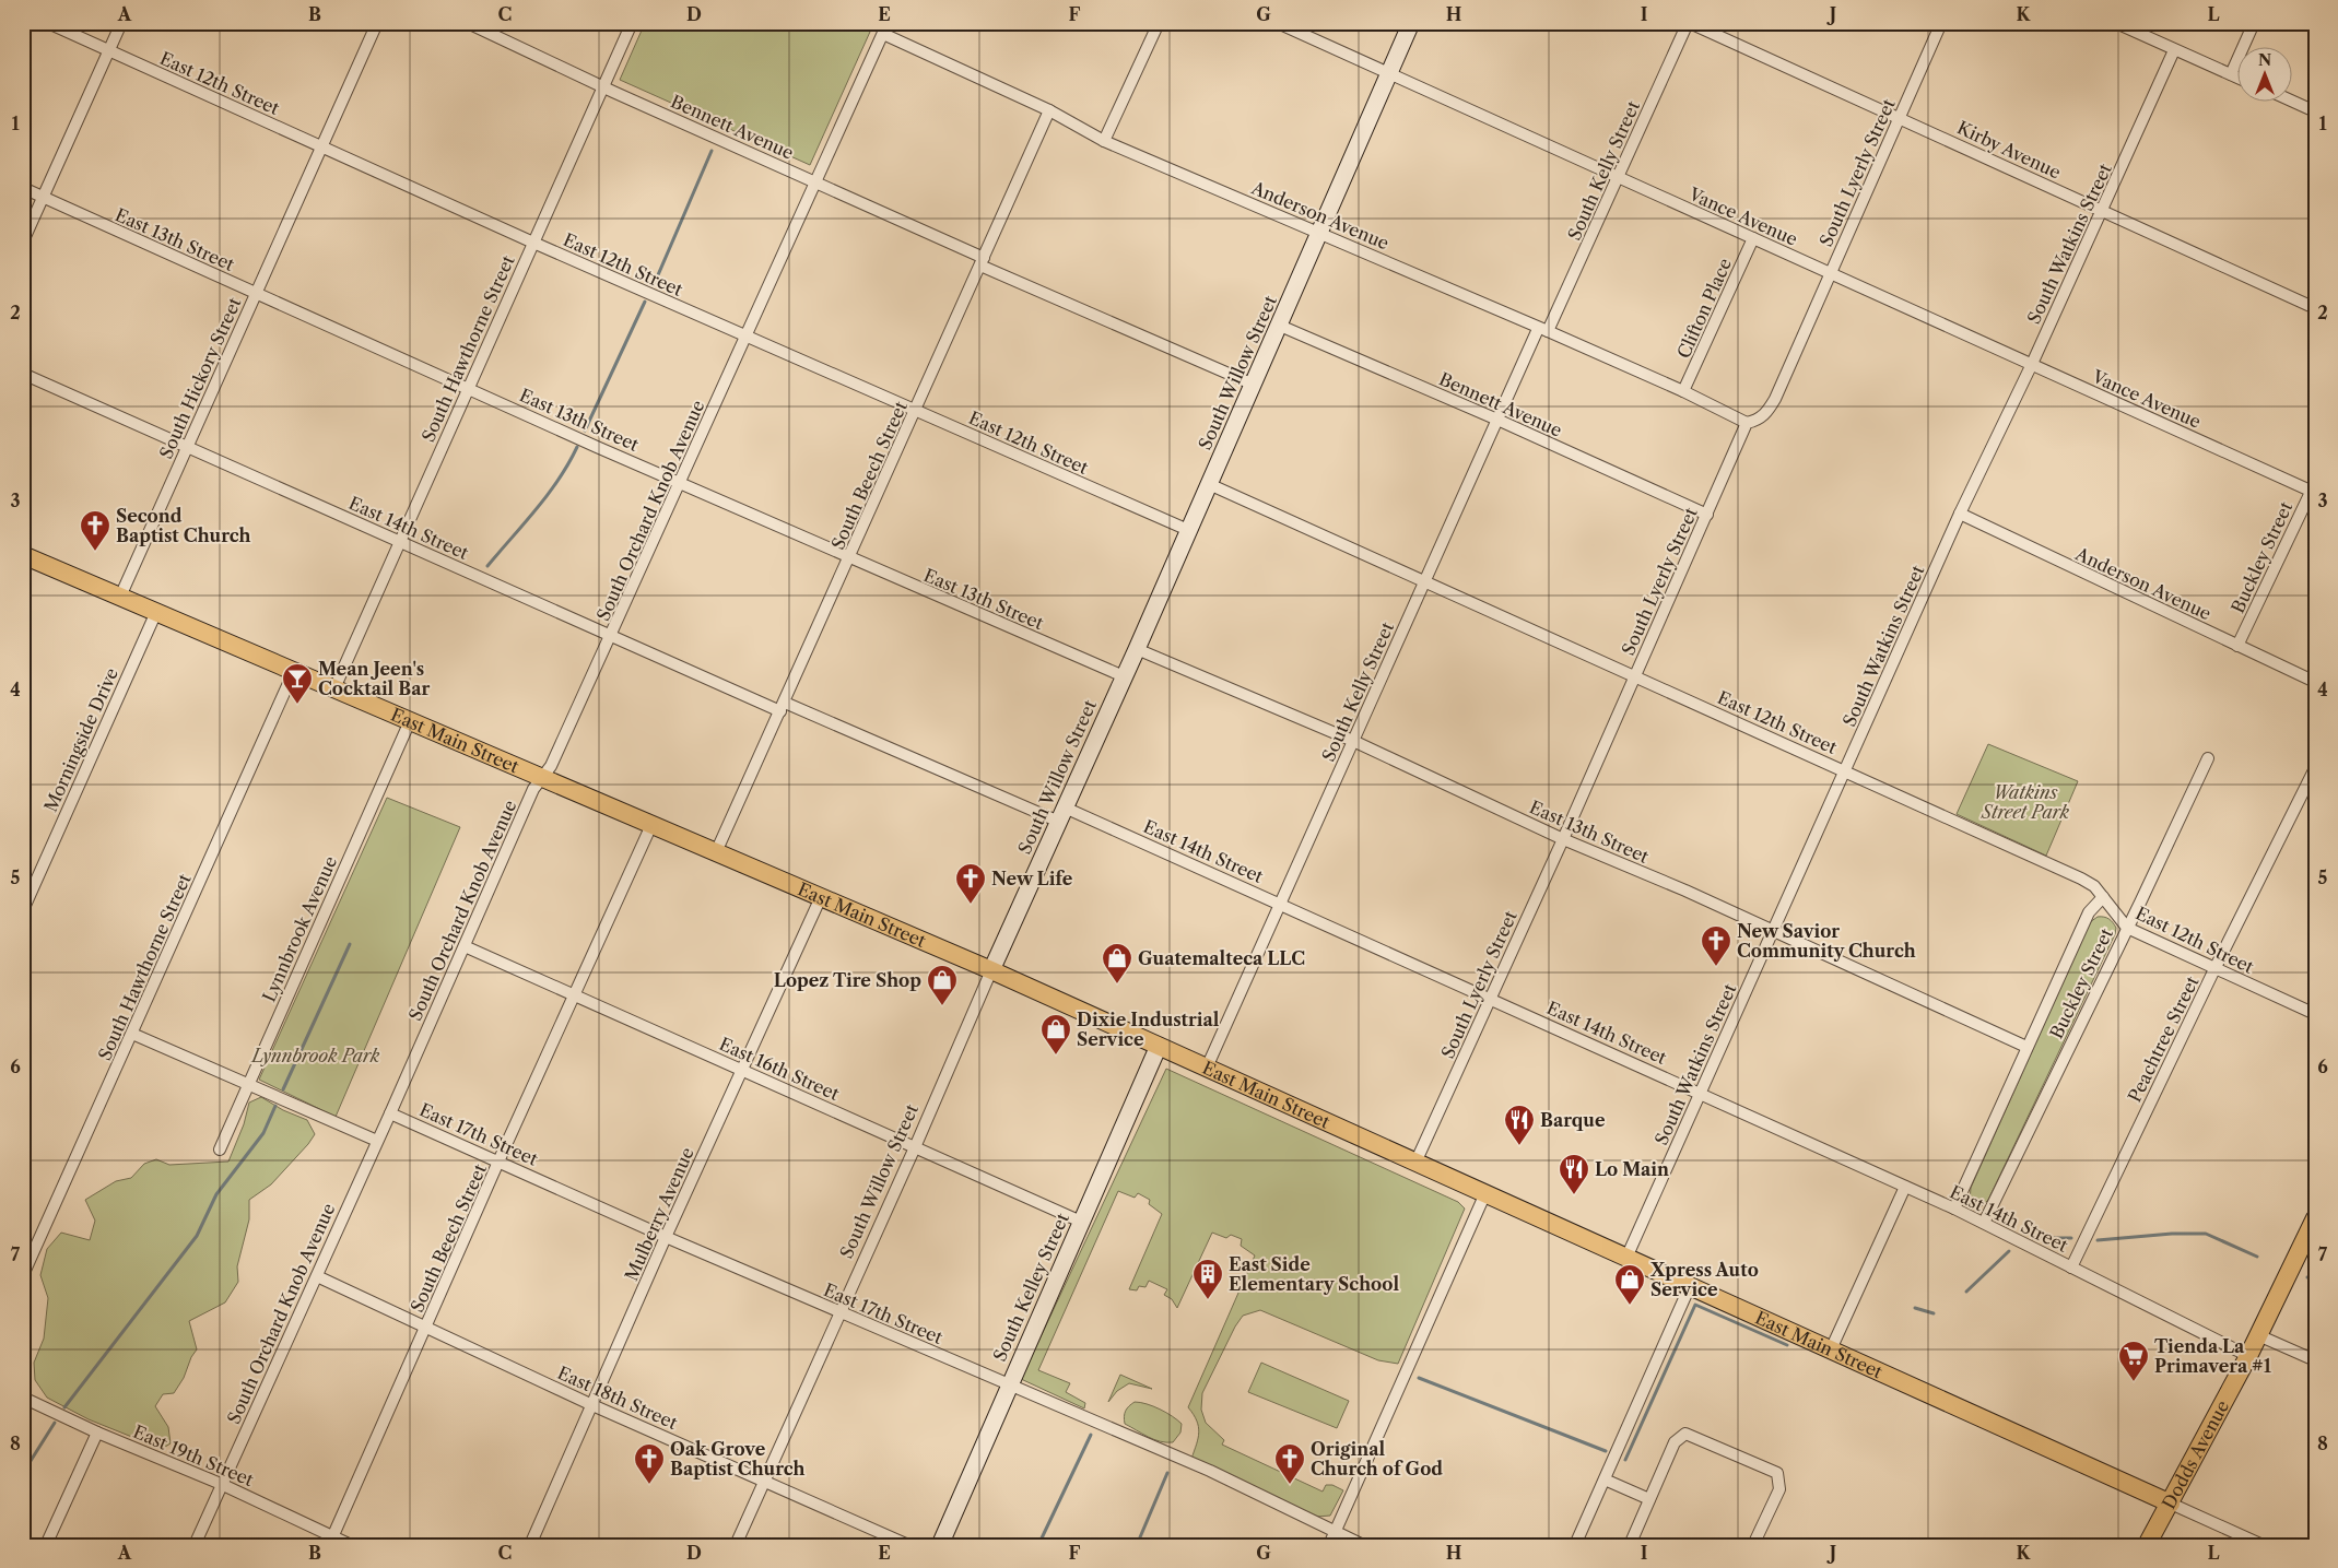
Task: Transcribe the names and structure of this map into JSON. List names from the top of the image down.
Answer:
{
  "streets": {
    "main road": [
      "South Willow Street",
      "East Main Street",
      "South Kelley Street",
      "Dodds Avenue"
    ],
    "street": [
      "East 12th Street",
      "Bennett Avenue",
      "Kirby Avenue",
      "South Kelly Street",
      "South Lyerly Street",
      "Anderson Avenue",
      "Vance Avenue",
      "East 13th Street",
      "South Watkins Street",
      "Clifton Place",
      "South Hawthorne Street",
      "South Hickory Street",
      "South Beech Street",
      "South Orchard Knob Avenue",
      "East 14th Street",
      "Buckley Street",
      "Morningside Drive",
      "Lynnbrook Avenue",
      "Peachtree Street",
      "East 16th Street",
      "East 17th Street",
      "Mulberry Avenue",
      "East 18th Street",
      "East 19th Street"
    ]
  },
  "crossings": [
    ["East 12th Street", "South Kelly Street"],
    ["East 12th Street", "South Lyerly Street"],
    ["East 12th Street", "South Watkins Street"],
    ["East 12th Street", "South Hawthorne Street"],
    ["East 12th Street", "South Willow Street"],
    ["East 12th Street", "South Hickory Street"],
    ["East 12th Street", "South Beech Street"],
    ["East 12th Street", "South Orchard Knob Avenue"],
    ["East 12th Street", "Buckley Street"],
    ["East 12th Street", "Peachtree Street"],
    ["Bennett Avenue", "South Kelly Street"],
    ["Bennett Avenue", "South Lyerly Street"],
    ["Bennett Avenue", "South Hawthorne Street"],
    ["Bennett Avenue", "South Willow Street"],
    ["Bennett Avenue", "South Beech Street"],
    ["Bennett Avenue", "South Orchard Knob Avenue"],
    ["Kirby Avenue", "South Kelly Street"],
    ["Kirby Avenue", "South Lyerly Street"],
    ["Kirby Avenue", "South Watkins Street"],
    ["South Kelly Street", "Anderson Avenue"],
    ["South Kelly Street", "Vance Avenue"],
    ["South Kelly Street", "East 13th Street"],
    ["South Kelly Street", "East 14th Street"],
    ["South Kelly Street", "East Main Street"],
    ["South Lyerly Street", "Anderson Avenue"],
    ["South Lyerly Street", "Vance Avenue"],
    ["South Lyerly Street", "East 13th Street"],
    ["South Lyerly Street", "East 14th Street"],
    ["South Lyerly Street", "East Main Street"],
    ["Anderson Avenue", "South Watkins Street"],
    ["Anderson Avenue", "Clifton Place"],
    ["Anderson Avenue", "South Willow Street"],
    ["Anderson Avenue", "South Beech Street"],
    ["Anderson Avenue", "South Orchard Knob Avenue"],
    ["Anderson Avenue", "Buckley Street"],
    ["Vance Avenue", "South Watkins Street"],
    ["Vance Avenue", "Clifton Place"],
    ["Vance Avenue", "South Willow Street"],
    ["Vance Avenue", "Buckley Street"],
    ["East 13th Street", "South Watkins Street"],
    ["East 13th Street", "South Hawthorne Street"],
    ["East 13th Street", "South Willow Street"],
    ["East 13th Street", "South Hickory Street"],
    ["East 13th Street", "South Beech Street"],
    ["East 13th Street", "South Orchard Knob Avenue"],
    ["East 13th Street", "Buckley Street"],
    ["South Watkins Street", "East 14th Street"],
    ["South Watkins Street", "East Main Street"],
    ["South Hawthorne Street", "East 14th Street"],
    ["South Hawthorne Street", "East Main Street"],
    ["South Willow Street", "East 14th Street"],
    ["South Willow Street", "East Main Street"],
    ["South Willow Street", "East 16th Street"],
    ["South Willow Street", "East 17th Street"],
    ["South Willow Street", "East 18th Street"],
    ["South Hickory Street", "East 14th Street"],
    ["South Hickory Street", "East Main Street"],
    ["South Beech Street", "East 14th Street"],
    ["South Beech Street", "East Main Street"],
    ["South Beech Street", "East 16th Street"],
    ["South Beech Street", "East 17th Street"],
    ["South Beech Street", "East 18th Street"],
    ["South Beech Street", "East 19th Street"],
    ["South Orchard Knob Avenue", "East 14th Street"],
    ["South Orchard Knob Avenue", "East Main Street"],
    ["South Orchard Knob Avenue", "East 16th Street"],
    ["South Orchard Knob Avenue", "East 17th Street"],
    ["South Orchard Knob Avenue", "East 18th Street"],
    ["South Orchard Knob Avenue", "East 19th Street"],
    ["East 14th Street", "Buckley Street"],
    ["East 14th Street", "Peachtree Street"],
    ["East 14th Street", "Dodds Avenue"],
    ["Morningside Drive", "East Main Street"],
    ["East Main Street", "Lynnbrook Avenue"],
    ["East Main Street", "Mulberry Avenue"],
    ["East Main Street", "South Kelley Street"],
    ["East Main Street", "Dodds Avenue"],
    ["East 16th Street", "Mulberry Avenue"],
    ["East 16th Street", "South Kelley Street"],
    ["East 17th Street", "Mulberry Avenue"],
    ["East 17th Street", "South Kelley Street"],
    ["Mulberry Avenue", "East 18th Street"]
  ],
  "parks": ["Watkins Street Park", "Lynnbrook Park"],
  "places": {
    "church": [
      "Second Baptist Church",
      "New Life",
      "New Savior Community Church",
      "Oak Grove Baptist Church",
      "Original Church of God"
    ],
    "bar": ["Mean Jeen's Cocktail Bar"],
    "shop": [
      "Guatemalteca LLC",
      "Lopez Tire Shop",
      "Dixie Industrial Service",
      "Xpress Auto Service"
    ],
    "restaurant": ["Barque", "Lo Main"],
    "building": ["East Side Elementary School"],
    "supermarket": ["Tienda La Primavera #1"]
  },
  "north": "top",
  "grid": {
    "columns": [
      "A",
      "B",
      "C",
      "D",
      "E",
      "F",
      "G",
      "H",
      "I",
      "J",
      "K",
      "L"
    ],
    "rows": [
      "1",
      "2",
      "3",
      "4",
      "5",
      "6",
      "7",
      "8"
    ]
  }
}
